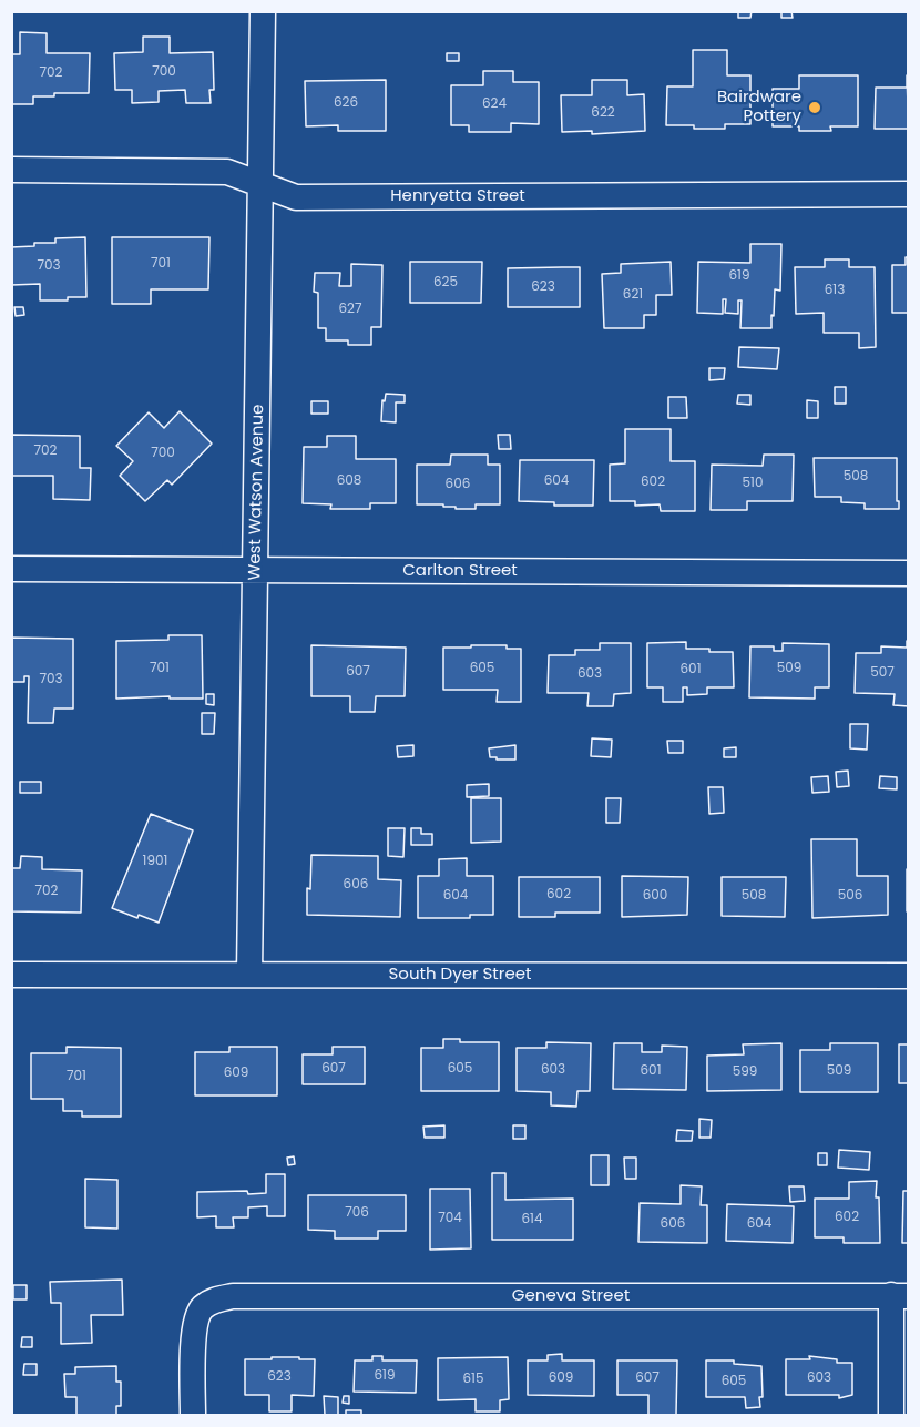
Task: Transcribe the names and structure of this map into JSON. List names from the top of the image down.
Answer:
{
  "streets": {
    "street": [
      "Henryetta Street",
      "West Watson Avenue",
      "Carlton Street",
      "South Dyer Street",
      "Geneva Street"
    ]
  },
  "crossings": [
    ["Henryetta Street", "West Watson Avenue"],
    ["West Watson Avenue", "Carlton Street"],
    ["West Watson Avenue", "South Dyer Street"]
  ],
  "places": ["Bairdware Pottery"],
  "house_numbers": [
    "700",
    "702",
    "626",
    "624",
    "622",
    "701",
    "703",
    "619",
    "625",
    "623",
    "613",
    "621",
    "627",
    "702",
    "700",
    "508",
    "608",
    "604",
    "602",
    "510",
    "606",
    "701",
    "605",
    "509",
    "601",
    "607",
    "507",
    "603",
    "703",
    "1901",
    "606",
    "702",
    "602",
    "604",
    "600",
    "508",
    "506",
    "607",
    "605",
    "603",
    "601",
    "509",
    "599",
    "609",
    "701",
    "706",
    "602",
    "704",
    "614",
    "606",
    "604",
    "619",
    "623",
    "609",
    "607",
    "603",
    "615",
    "605"
  ]
}
